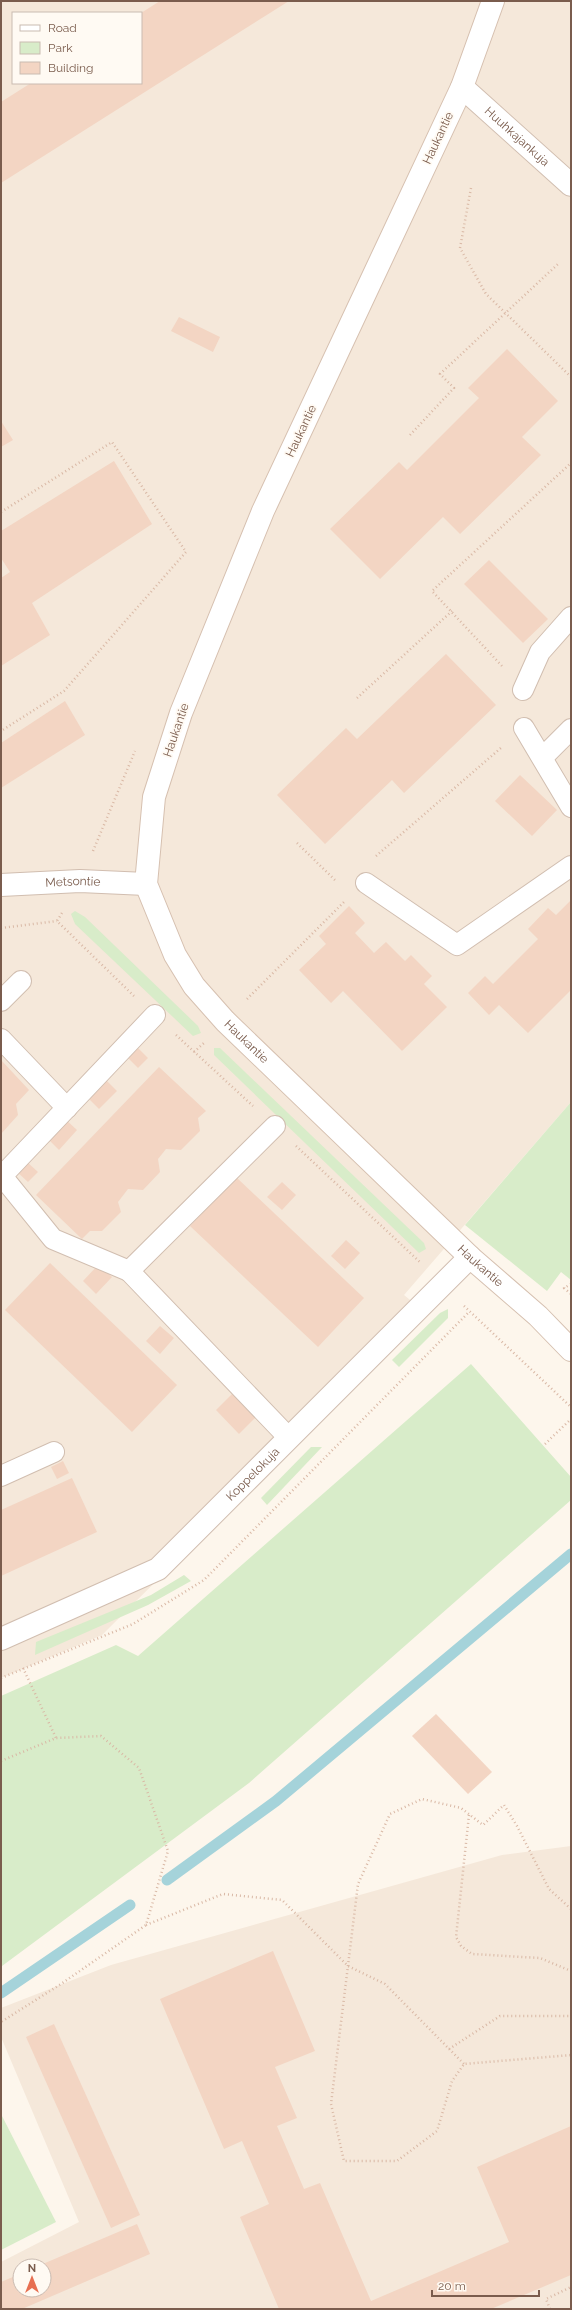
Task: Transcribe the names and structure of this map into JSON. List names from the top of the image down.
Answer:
{
  "streets": {
    "street": [
      "Huuhkajankuja",
      "Haukantie",
      "Metsontie",
      "Koppelokuja"
    ]
  },
  "crossings": [
    ["Huuhkajankuja", "Haukantie"],
    ["Haukantie", "Metsontie"],
    ["Haukantie", "Koppelokuja"]
  ],
  "legend": ["Road", "Park", "Building"],
  "scale_bar": "20 m",
  "north": "top"
}
